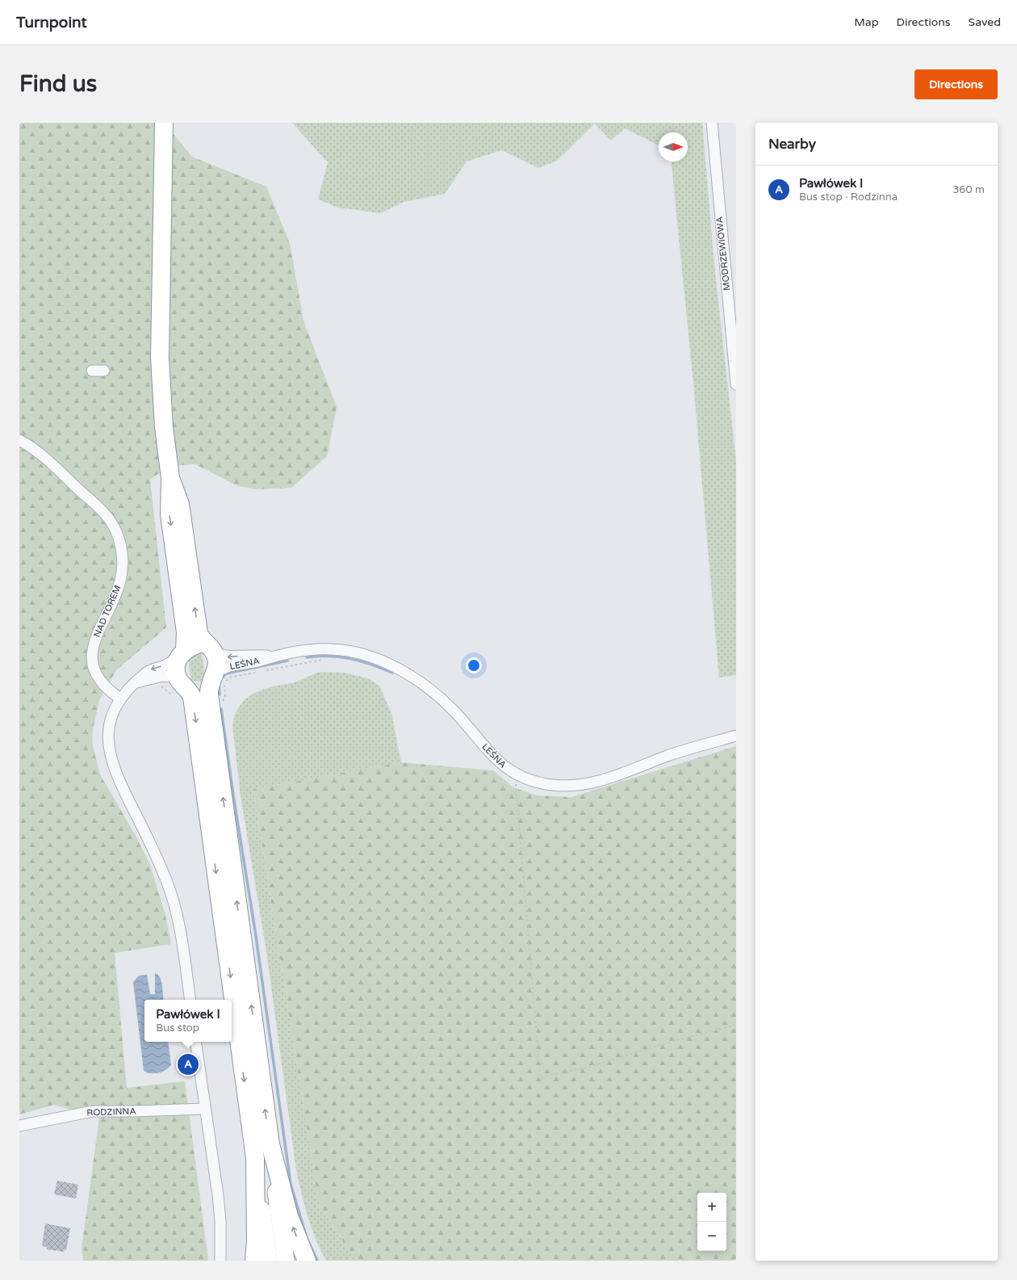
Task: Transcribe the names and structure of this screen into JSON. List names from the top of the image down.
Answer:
{
  "streets": {
    "street": [
      "MODRZEWIOWA",
      "NAD TOREM",
      "LEŚNA",
      "RODZINNA"
    ]
  },
  "north": "right",
  "page": {
    "header": "Turnpoint",
    "nav": ["Map", "Directions", "Saved"],
    "buttons": "Directions",
    "title": "Find us",
    "heading": "Nearby",
    "list": [
      {
        "mark": "A",
        "name": "Pawłówek I",
        "note": "Bus stop · Rodzinna",
        "value": "360 m"
      }
    ],
    "popup": ["Pawłówek I", "Bus stop"],
    "pins": "A",
    "map_buttons": ["+", "−"]
  }
}
